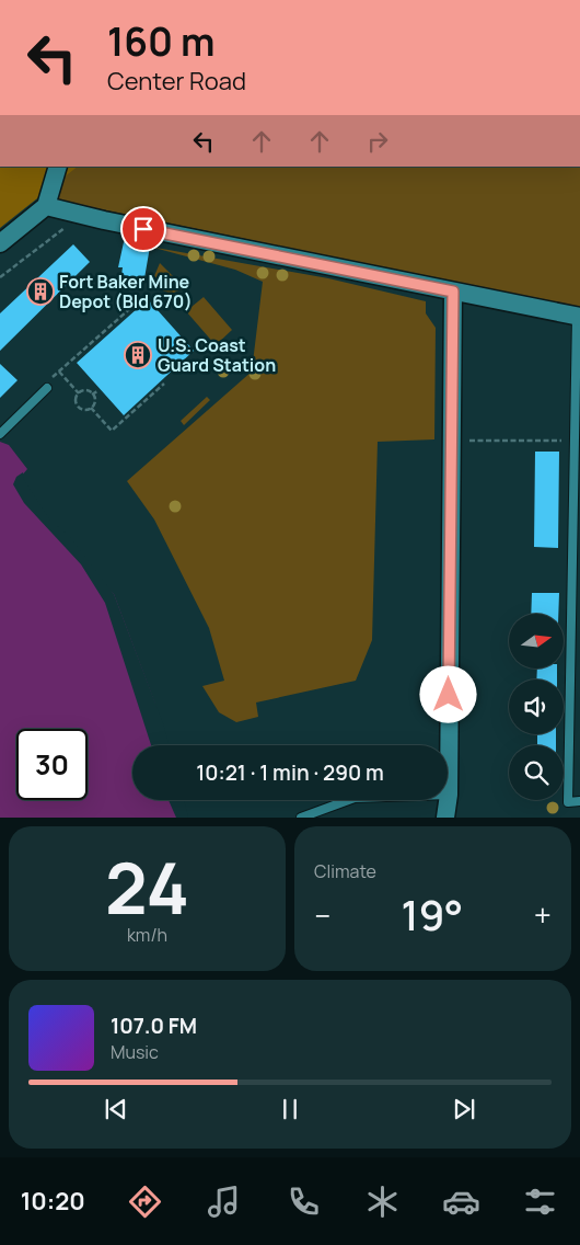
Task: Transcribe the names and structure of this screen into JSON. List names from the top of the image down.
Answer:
{
  "places": {
    "building": ["Fort Baker Mine Depot (Bld 670)", "U.S. Coast Guard Station"]
  },
  "north": "right",
  "page": {
    "turn": ["160 m", "Center Road"],
    "limit": "30",
    "trip": "10:21 · 1 min · 290 m",
    "tile": [
      ["24", "km/h"],
      "Climate"
    ],
    "heat": ["−", "19°", "+"],
    "song": ["107.0 FM", "Music"],
    "tabs": "10:20"
  }
}
